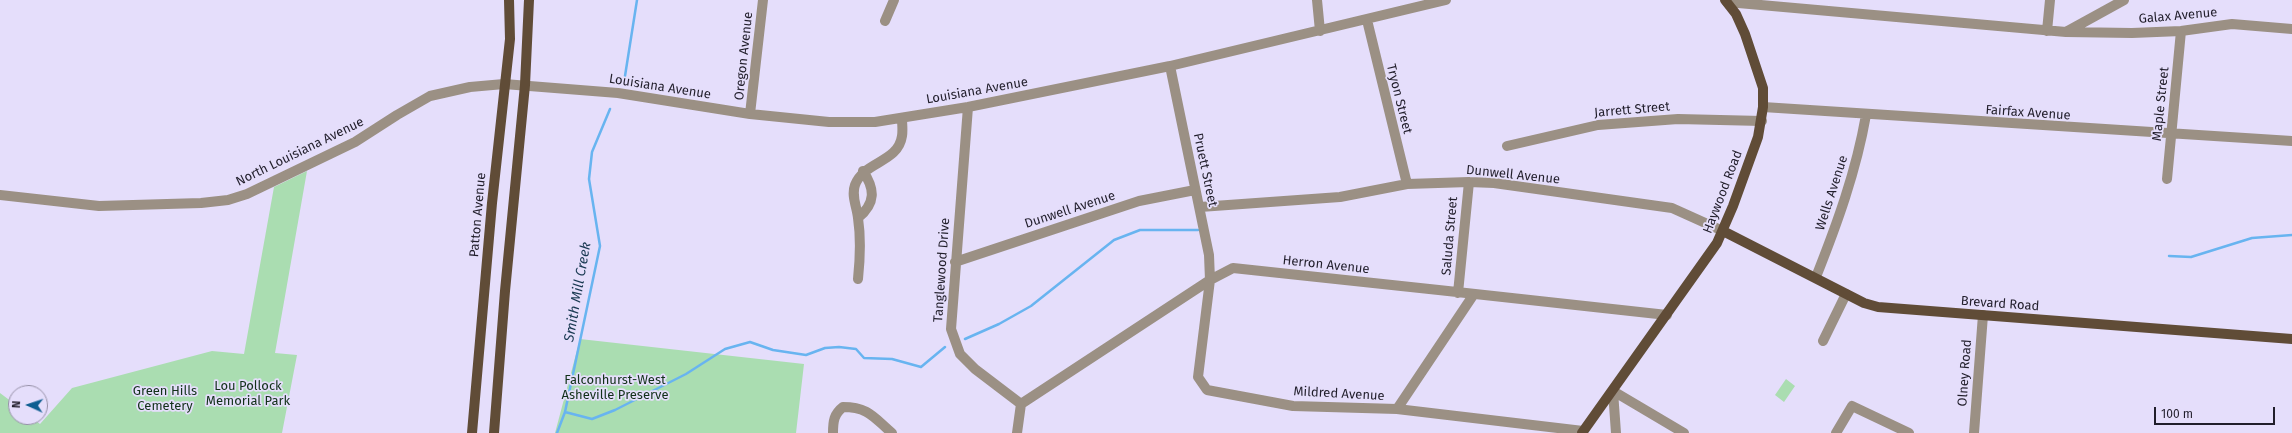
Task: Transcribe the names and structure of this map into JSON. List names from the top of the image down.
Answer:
{
  "streets": {
    "main road": ["Haywood Road", "Patton Avenue", "Brevard Road"],
    "street": [
      "Galax Avenue",
      "Oregon Avenue",
      "Louisiana Avenue",
      "Tryon Street",
      "Maple Street",
      "Jarrett Street",
      "Fairfax Avenue",
      "North Louisiana Avenue",
      "Pruett Street",
      "Dunwell Avenue",
      "Wells Avenue",
      "Saluda Street",
      "Herron Avenue",
      "Tanglewood Drive",
      "Olney Road",
      "Mildred Avenue"
    ]
  },
  "crossings": [
    ["Galax Avenue", "Maple Street"],
    ["Galax Avenue", "Haywood Road"],
    ["Oregon Avenue", "Louisiana Avenue"],
    ["Louisiana Avenue", "Tryon Street"],
    ["Louisiana Avenue", "North Louisiana Avenue"],
    ["Louisiana Avenue", "Pruett Street"],
    ["Louisiana Avenue", "Patton Avenue"],
    ["Louisiana Avenue", "Tanglewood Drive"],
    ["Tryon Street", "Dunwell Avenue"],
    ["Maple Street", "Fairfax Avenue"],
    ["Jarrett Street", "Haywood Road"],
    ["Fairfax Avenue", "Haywood Road"],
    ["Fairfax Avenue", "Wells Avenue"],
    ["North Louisiana Avenue", "Patton Avenue"],
    ["Pruett Street", "Dunwell Avenue"],
    ["Pruett Street", "Herron Avenue"],
    ["Pruett Street", "Mildred Avenue"],
    ["Dunwell Avenue", "Haywood Road"],
    ["Dunwell Avenue", "Saluda Street"],
    ["Dunwell Avenue", "Tanglewood Drive"],
    ["Dunwell Avenue", "Brevard Road"],
    ["Haywood Road", "Herron Avenue"],
    ["Haywood Road", "Brevard Road"],
    ["Haywood Road", "Mildred Avenue"],
    ["Wells Avenue", "Brevard Road"],
    ["Saluda Street", "Herron Avenue"],
    ["Herron Avenue", "Tanglewood Drive"],
    ["Herron Avenue", "Mildred Avenue"],
    ["Brevard Road", "Olney Road"]
  ],
  "water": ["Smith Mill Creek"],
  "parks": ["Falconhurst-West Asheville Preserve", "Lou Pollock Memorial Park", "Green Hills Cemetery"],
  "scale_bar": "100 m",
  "north": "left"
}
